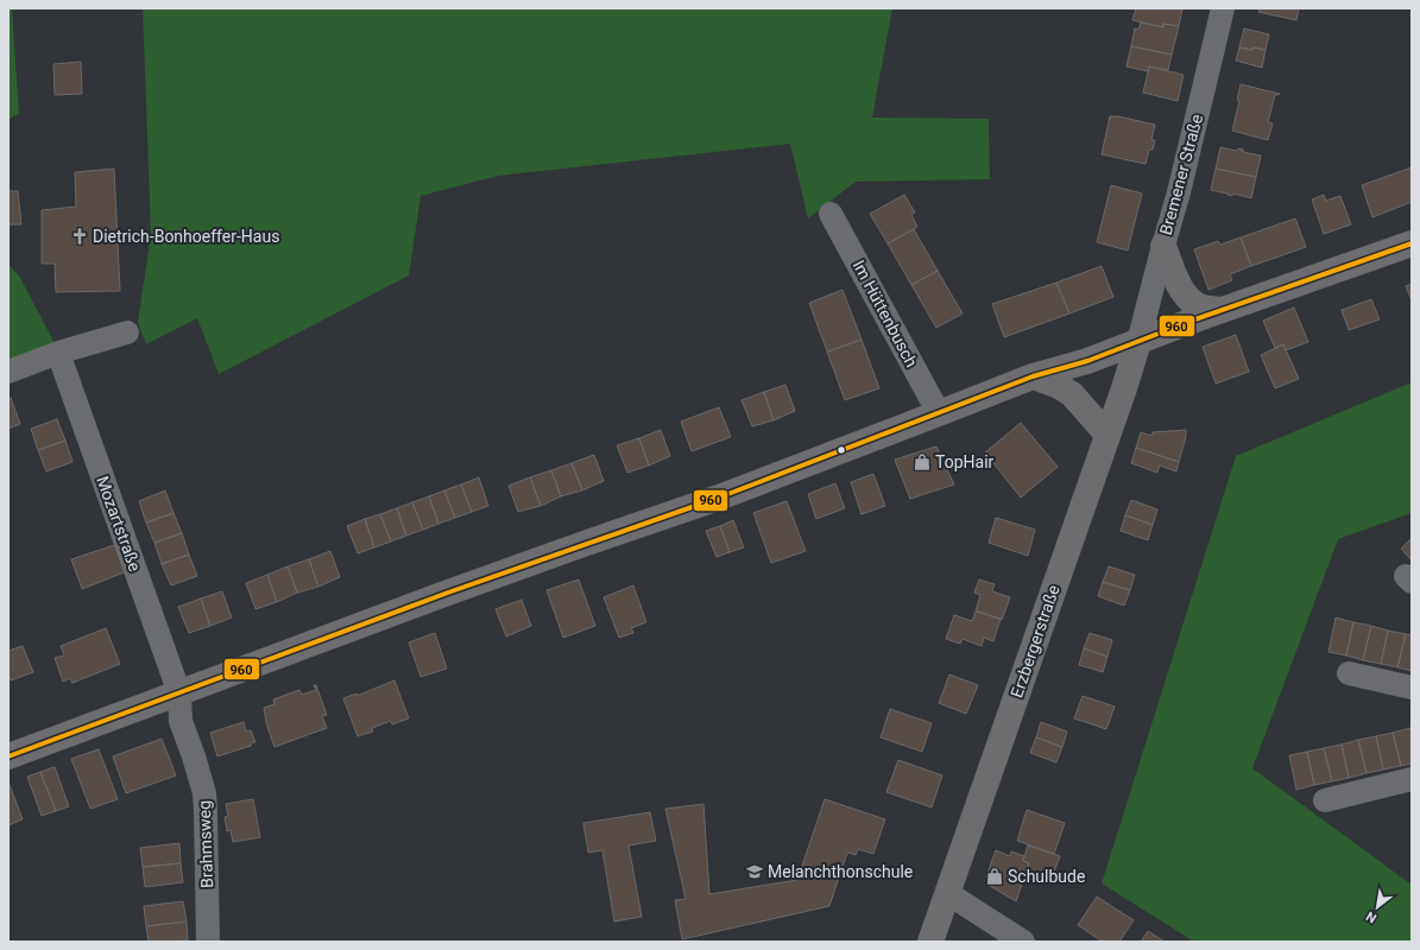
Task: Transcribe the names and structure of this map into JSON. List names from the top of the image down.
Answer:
{
  "streets": {
    "main road": ["Erzbergerstraße"],
    "street": [
      "Bremener Straße",
      "Im Hüttenbusch",
      "Mozartstraße",
      "Brahmsweg"
    ]
  },
  "crossings": [
    ["Bremener Straße", "Erzbergerstraße"],
    ["Mozartstraße", "Brahmsweg"]
  ],
  "places": {
    "church": ["Dietrich-Bonhoeffer-Haus"],
    "shop": ["TopHair", "Schulbude"],
    "school or university": ["Melanchthonschule"]
  },
  "lines": ["transit line 960"],
  "north": "bottom left"
}
